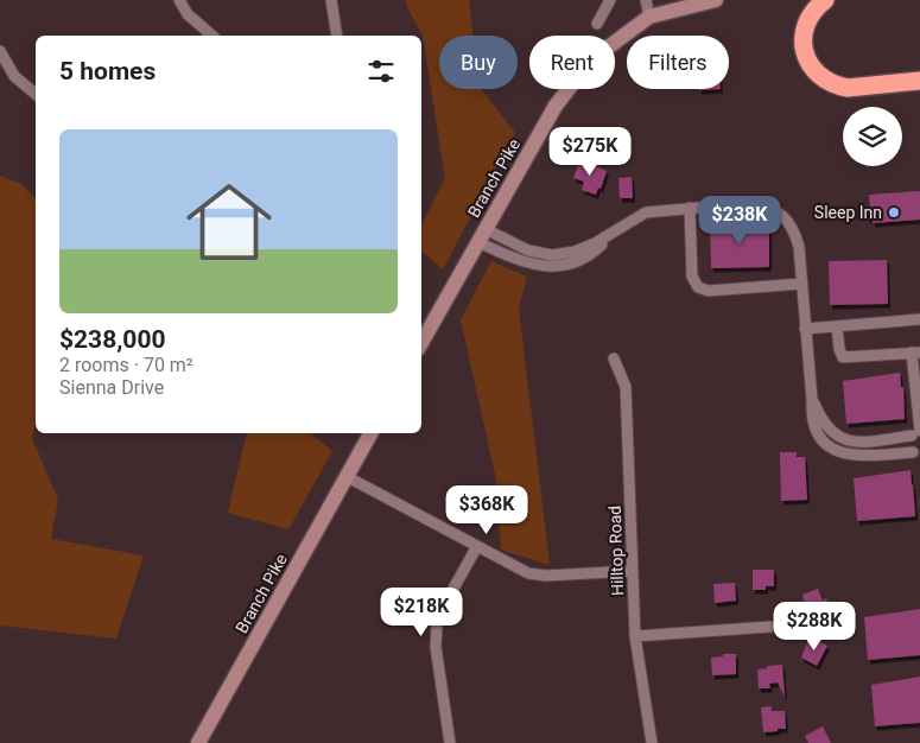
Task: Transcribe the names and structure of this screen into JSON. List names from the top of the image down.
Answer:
{
  "streets": {
    "street": ["Branch Pike", "Hilltop Road"]
  },
  "places": ["Sleep Inn"],
  "page": {
    "chip": ["Buy", "Rent", "Filters"],
    "heading": "5 homes",
    "list": [
      {
        "name": "$238,000",
        "note": "2 rooms · 70 m² · Sienna Drive"
      }
    ],
    "price": [
      "$275K",
      "$238K",
      "$368K",
      "$218K",
      "$288K"
    ]
  }
}
